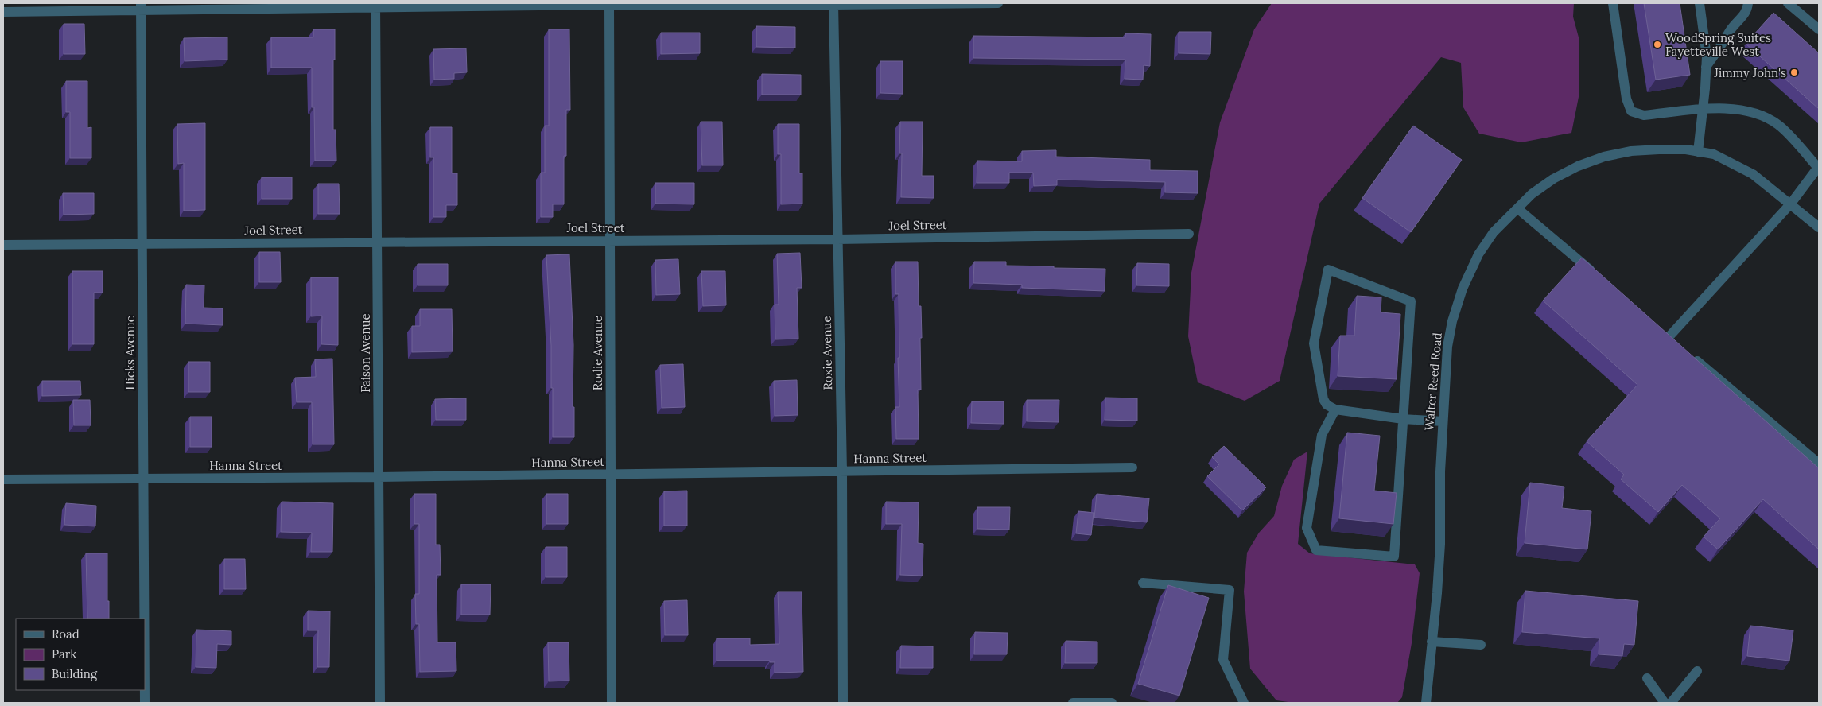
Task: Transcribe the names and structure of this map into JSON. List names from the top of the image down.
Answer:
{
  "streets": {
    "street": [
      "Joel Street",
      "Hicks Avenue",
      "Faison Avenue",
      "Rodie Avenue",
      "Roxie Avenue",
      "Walter Reed Road",
      "Hanna Street"
    ]
  },
  "crossings": [
    ["Joel Street", "Hicks Avenue"],
    ["Joel Street", "Faison Avenue"],
    ["Joel Street", "Rodie Avenue"],
    ["Joel Street", "Roxie Avenue"],
    ["Hicks Avenue", "Hanna Street"],
    ["Faison Avenue", "Hanna Street"],
    ["Rodie Avenue", "Hanna Street"],
    ["Roxie Avenue", "Hanna Street"]
  ],
  "places": ["WoodSpring Suites Fayetteville West", "Jimmy John's"],
  "legend": ["Road", "Park", "Building"]
}
